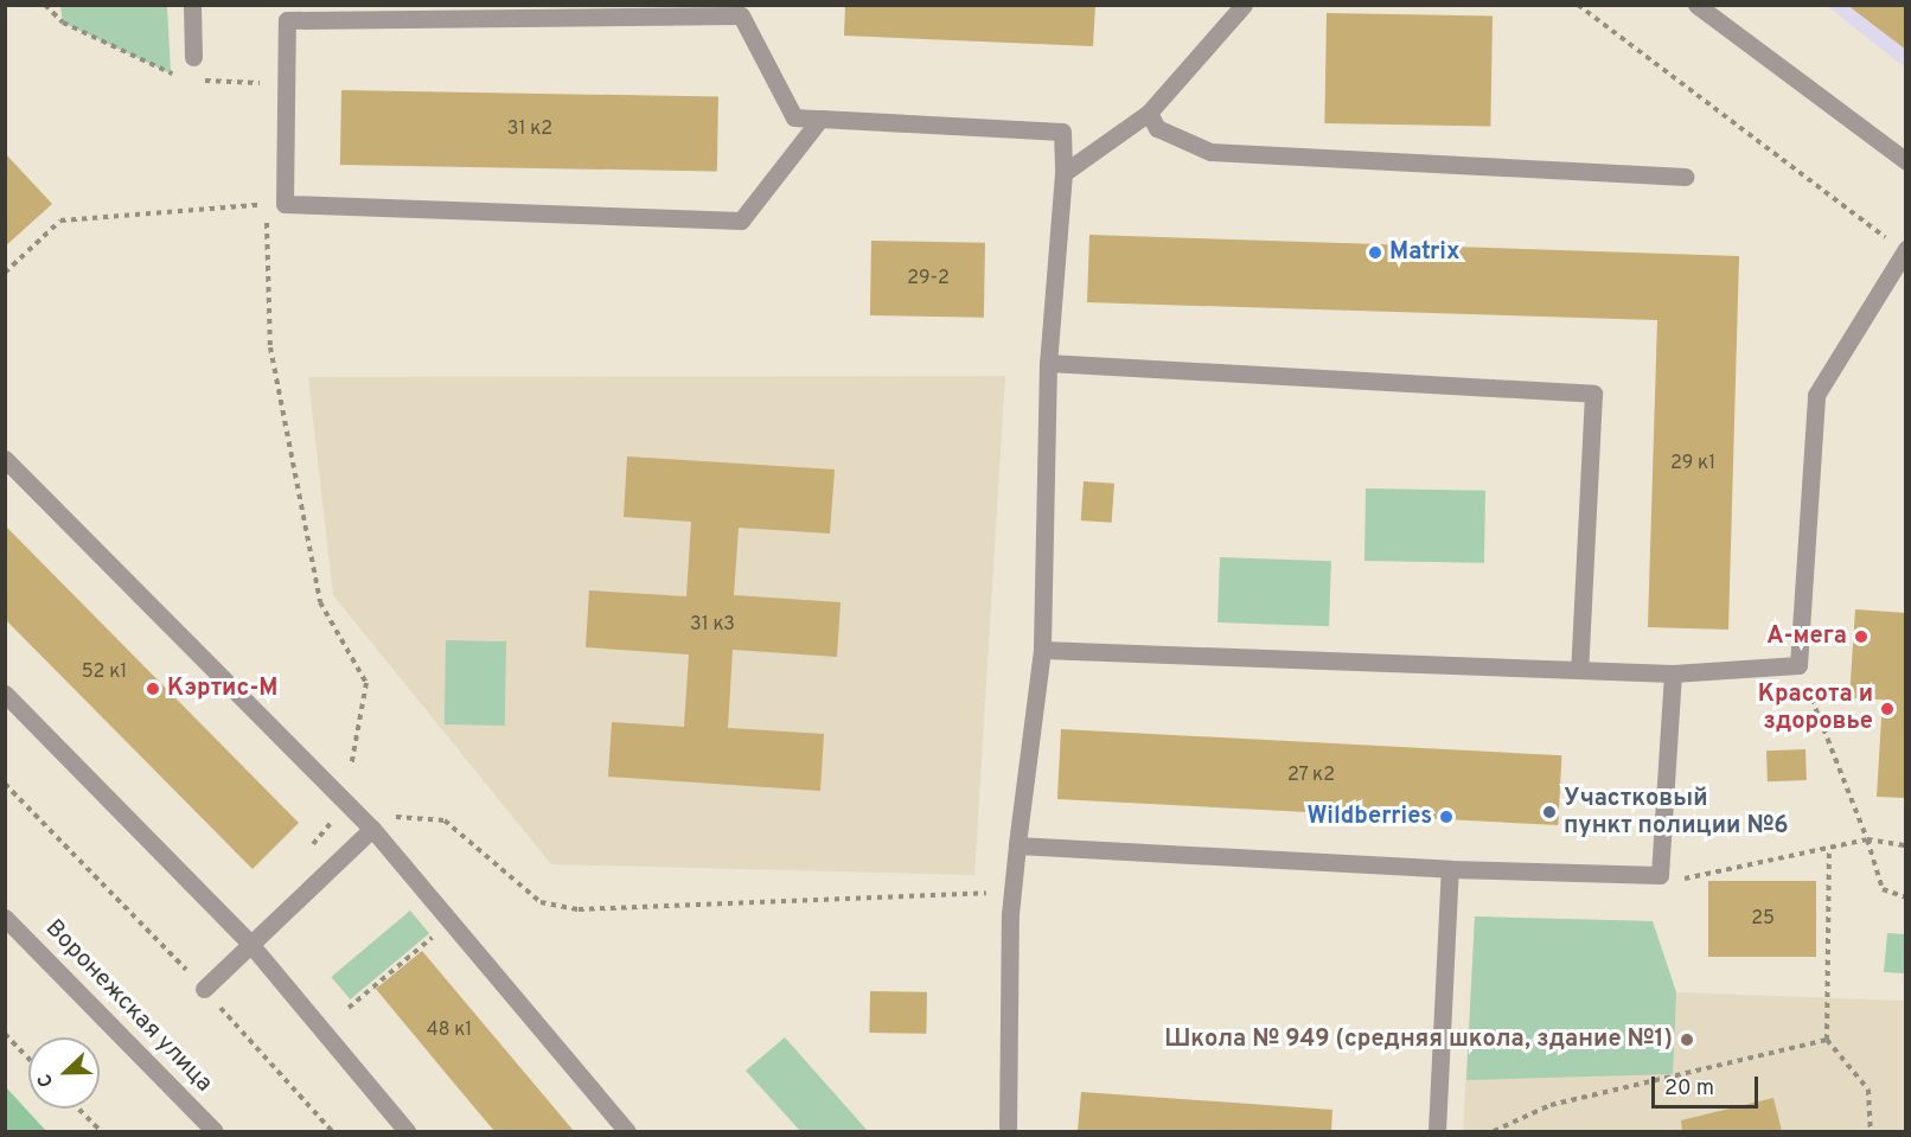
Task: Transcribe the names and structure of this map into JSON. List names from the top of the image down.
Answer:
{
  "streets": {
    "street": ["Воронежская улица"]
  },
  "places": [
    "Matrix",
    "А-мега",
    "Кэртис-М",
    "Красота и здоровье",
    "Участковый пункт полиции №6",
    "Wildberries",
    "Школа № 949 (средняя школа, здание №1)"
  ],
  "house_numbers": [
    "31 к2",
    "29-2",
    "29 к1",
    "31 к3",
    "52 к1",
    "27 к2",
    "25",
    "48 к1"
  ],
  "scale_bar": "20 m",
  "north": "left"
}
